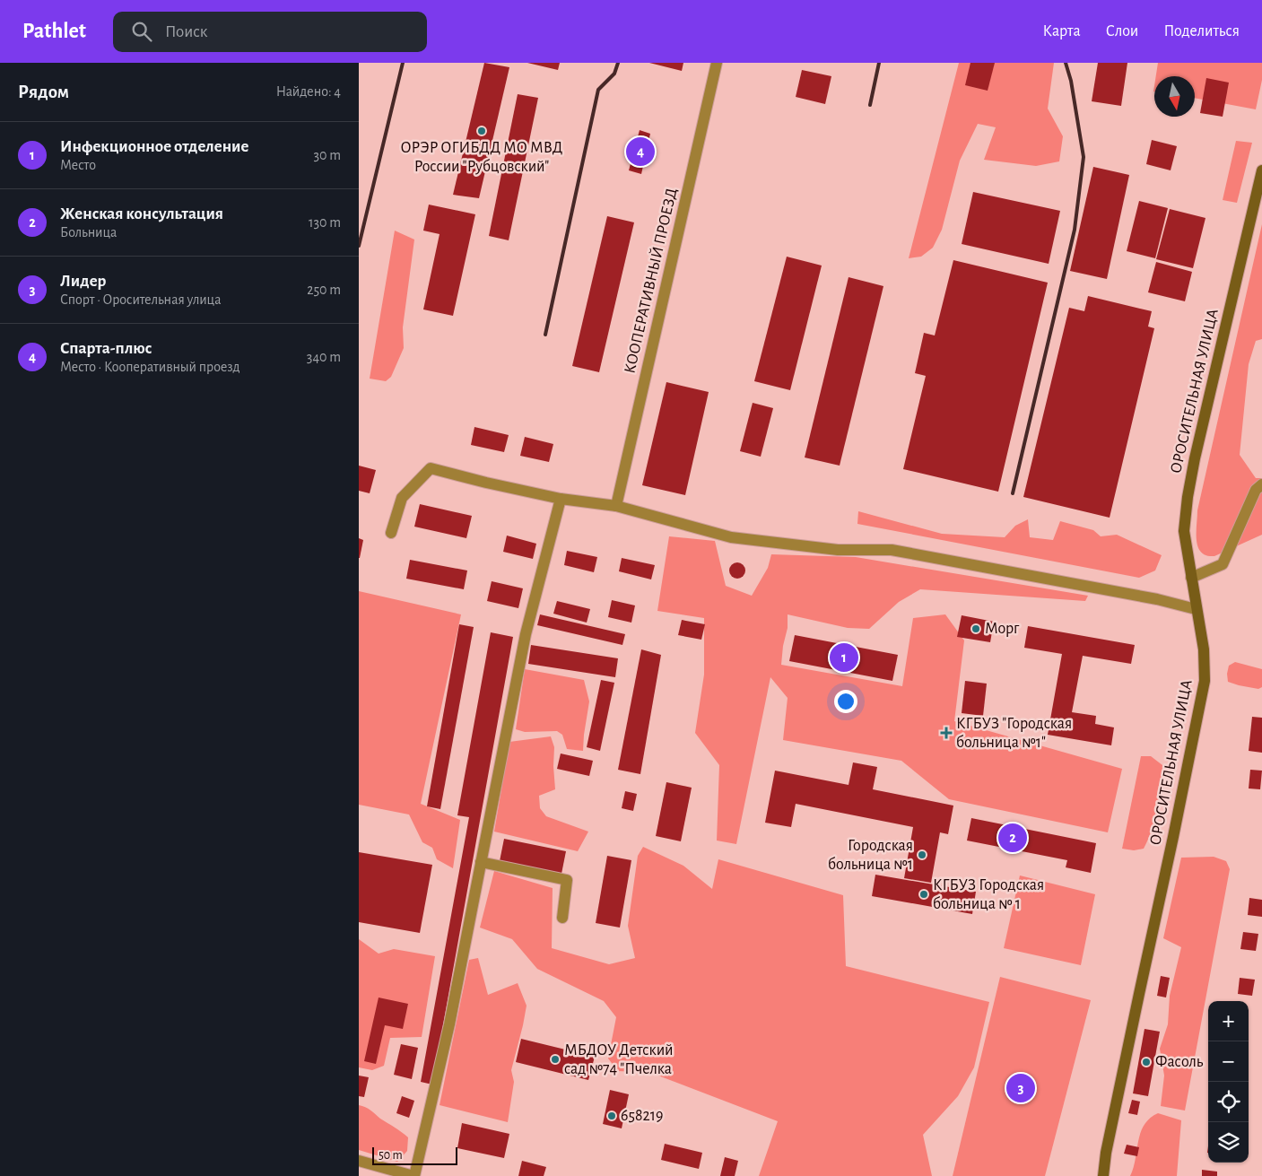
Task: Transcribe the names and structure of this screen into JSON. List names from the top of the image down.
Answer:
{
  "streets": {
    "main road": ["ОРОСИТЕЛЬНАЯ УЛИЦА"],
    "street": ["КООПЕРАТИВНЫЙ ПРОЕЗД"]
  },
  "places": {
    "other": [
      "ОРЭР ОГИБДД МО МВД России \"Рубцовский\"",
      "Морг",
      "Городская больница №1",
      "КГБУЗ Городская больница № 1",
      "МБДОУ Детский сад №74 \"Пчелка",
      "Фасоль",
      "658219"
    ],
    "health": ["КГБУЗ \"Городская больница №1\""]
  },
  "scale_bar": "50 m",
  "north": "bottom",
  "page": {
    "header": "Pathlet",
    "search": "Поиск",
    "nav": ["Карта", "Слои", "Поделиться"],
    "heading": ["Рядом", "Найдено: 4"],
    "list": [
      {
        "mark": "1",
        "name": "Инфекционное отделение",
        "note": "Место",
        "value": "30 m"
      },
      {
        "mark": "2",
        "name": "Женская консультация",
        "note": "Больница",
        "value": "130 m"
      },
      {
        "mark": "3",
        "name": "Лидер",
        "note": "Спорт · Оросительная улица",
        "value": "250 m"
      },
      {
        "mark": "4",
        "name": "Спарта-плюс",
        "note": "Место · Кооперативный проезд",
        "value": "340 m"
      }
    ],
    "pins": [
      "4",
      "1",
      "2",
      "3"
    ],
    "map_buttons": ["+", "−"],
    "scale": "50 m"
  }
}
